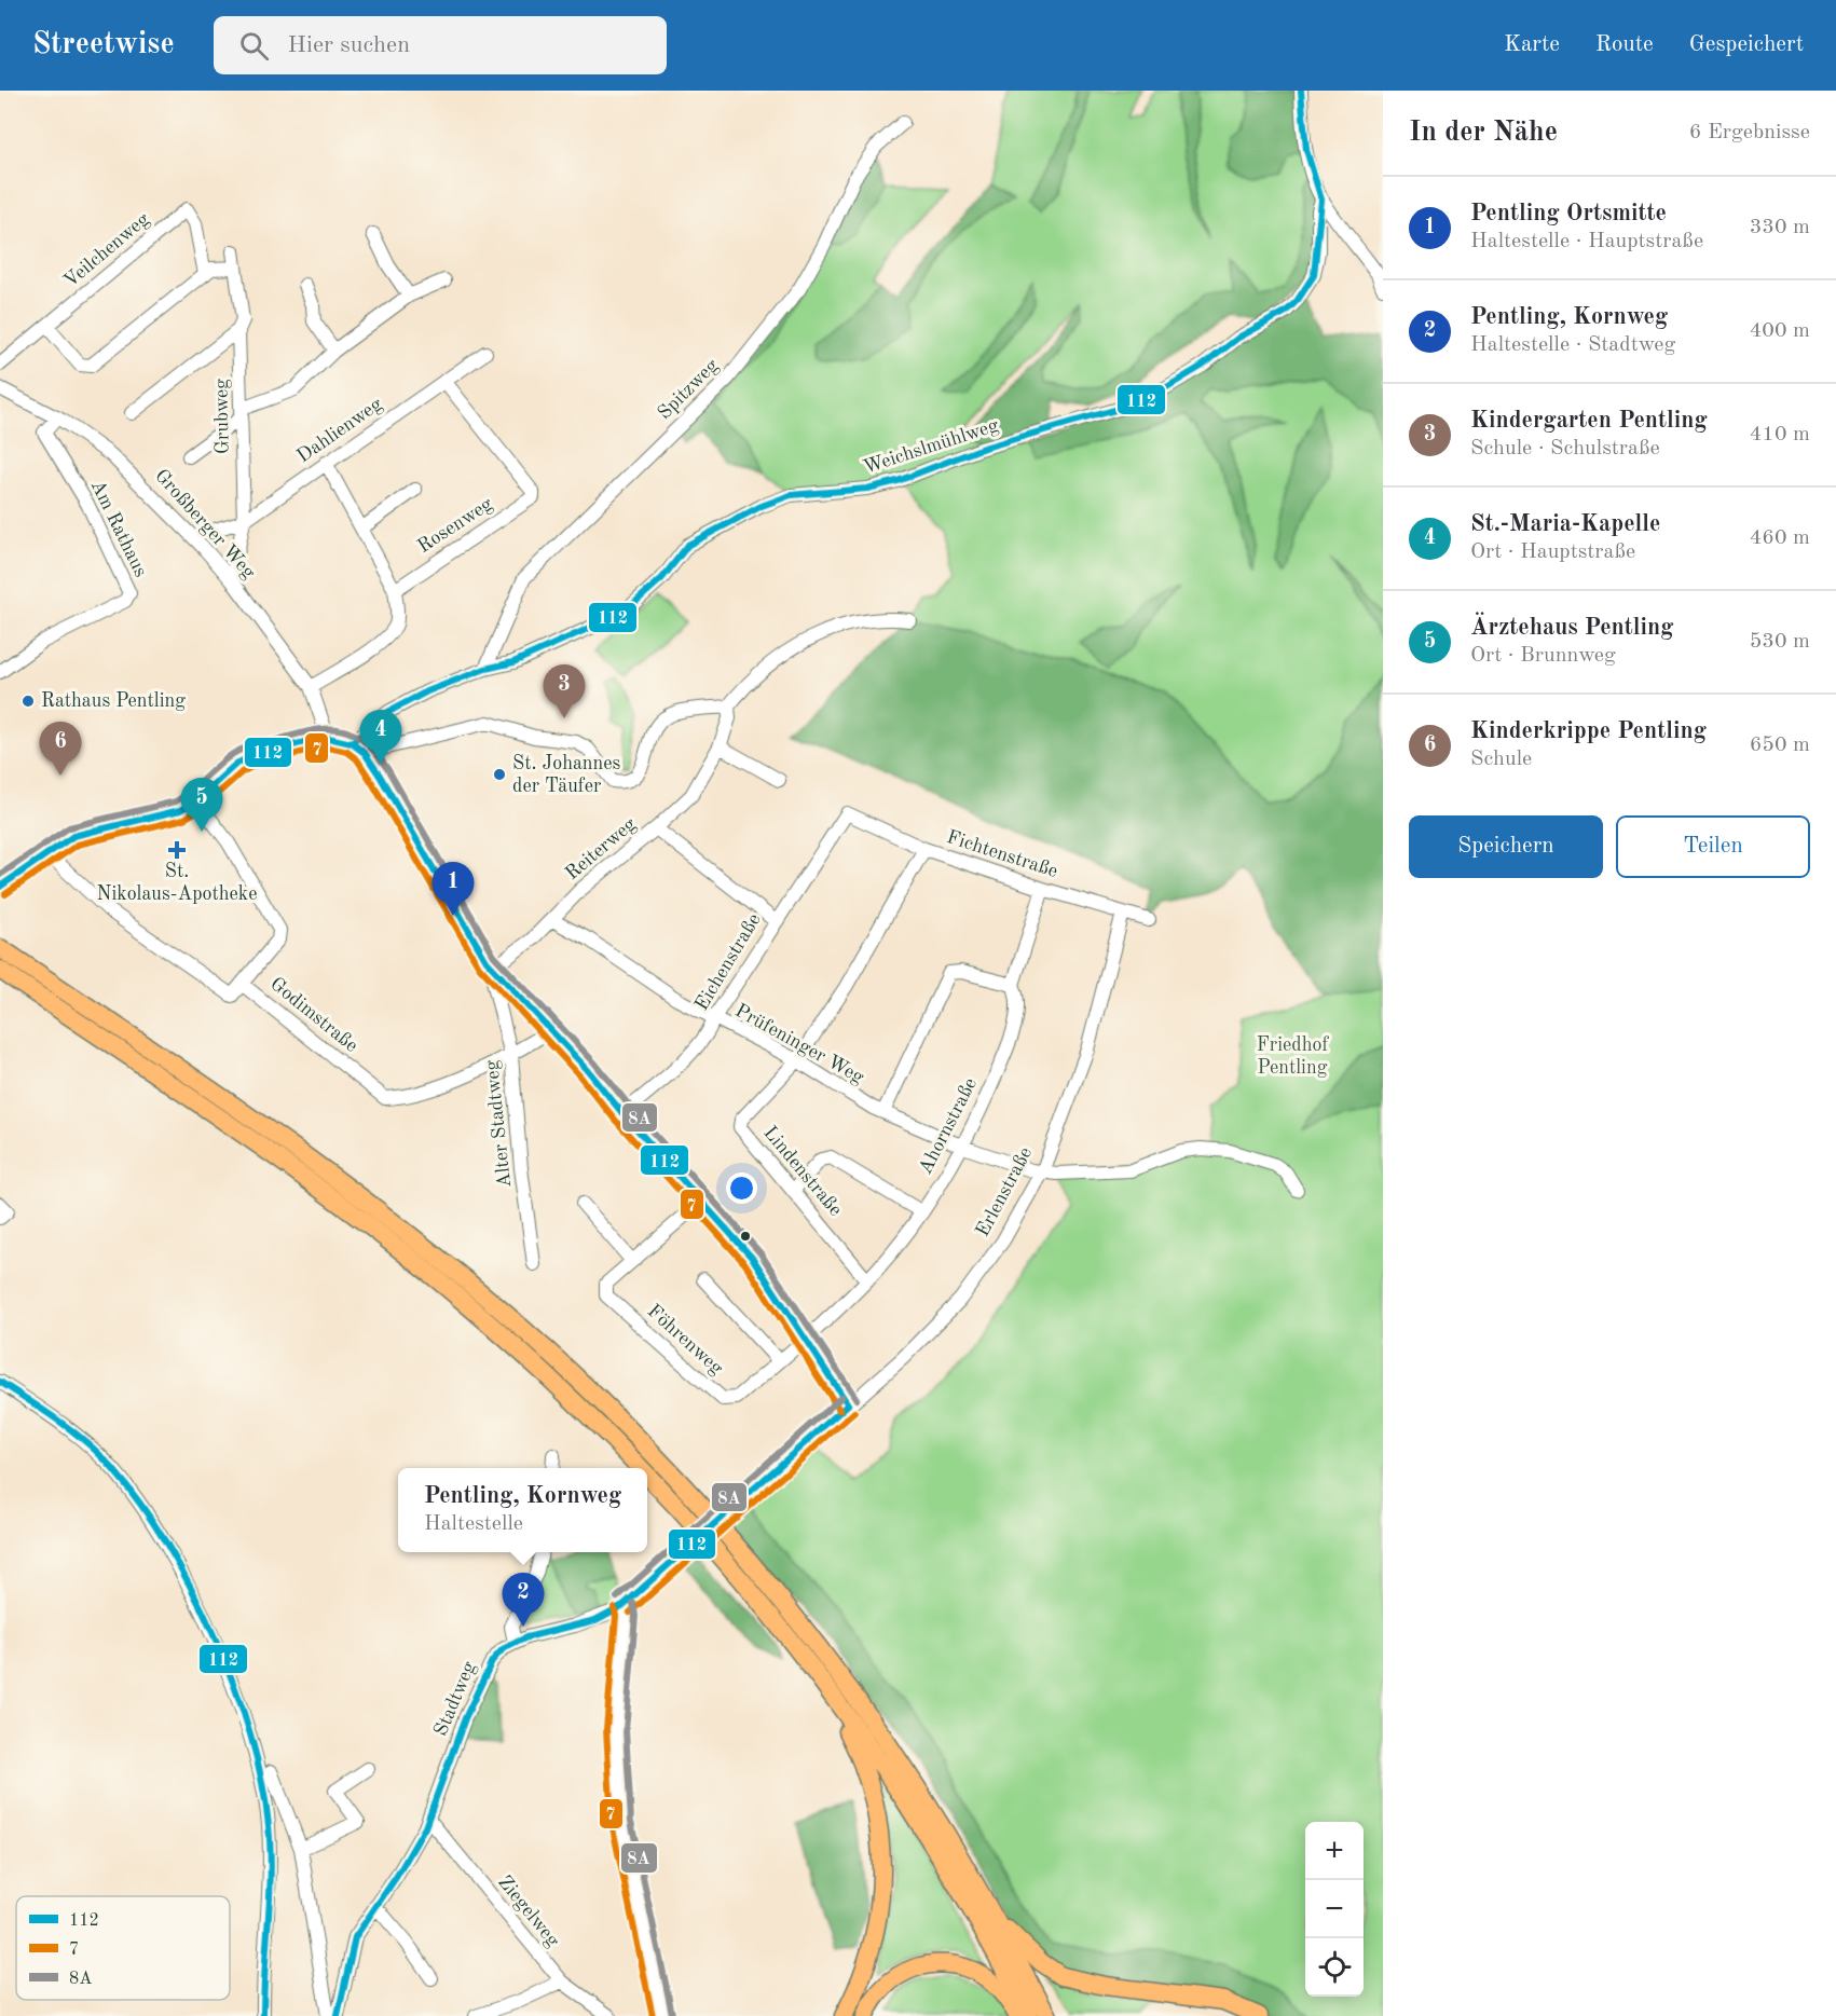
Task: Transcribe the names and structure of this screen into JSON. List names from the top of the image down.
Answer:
{
  "streets": {
    "street": [
      "Veilchenweg",
      "Spitzweg",
      "Grubweg",
      "Dahlienweg",
      "Weichslmühlweg",
      "Großberger Weg",
      "Rosenweg",
      "Am Rathaus",
      "Reiterweg",
      "Fichtenstraße",
      "Eichenstraße",
      "Godimstraße",
      "Prüfeninger Weg",
      "Alter Stadtweg",
      "Ahornstraße",
      "Lindenstraße",
      "Erlenstraße",
      "Föhrenweg",
      "Stadtweg",
      "Ziegelweg"
    ]
  },
  "crossings": [
    ["Spitzweg", "Weichslmühlweg"],
    ["Grubweg", "Dahlienweg"],
    ["Grubweg", "Großberger Weg"],
    ["Dahlienweg", "Rosenweg"],
    ["Großberger Weg", "Am Rathaus"],
    ["Reiterweg", "Prüfeninger Weg"],
    ["Reiterweg", "Alter Stadtweg"],
    ["Fichtenstraße", "Eichenstraße"],
    ["Fichtenstraße", "Ahornstraße"],
    ["Fichtenstraße", "Erlenstraße"],
    ["Eichenstraße", "Prüfeninger Weg"],
    ["Godimstraße", "Alter Stadtweg"],
    ["Prüfeninger Weg", "Ahornstraße"],
    ["Prüfeninger Weg", "Lindenstraße"],
    ["Prüfeninger Weg", "Erlenstraße"],
    ["Ahornstraße", "Lindenstraße"],
    ["Ahornstraße", "Föhrenweg"],
    ["Erlenstraße", "Stadtweg"],
    ["Stadtweg", "Ziegelweg"]
  ],
  "parks": ["Friedhof Pentling"],
  "places": {
    "other": ["Rathaus Pentling", "St. Johannes der Täufer"],
    "health": ["St. Nikolaus-Apotheke"]
  },
  "lines": ["transit line 112", "transit line 8A", "transit line 7"],
  "legend": ["112", "7", "8A"],
  "page": {
    "header": "Streetwise",
    "search": "Hier suchen",
    "nav": ["Karte", "Route", "Gespeichert"],
    "heading": ["In der Nähe", "6 Ergebnisse"],
    "list": [
      {
        "mark": "1",
        "name": "Pentling Ortsmitte",
        "note": "Haltestelle · Hauptstraße",
        "value": "330 m"
      },
      {
        "mark": "2",
        "name": "Pentling, Kornweg",
        "note": "Haltestelle · Stadtweg",
        "value": "400 m"
      },
      {
        "mark": "3",
        "name": "Kindergarten Pentling",
        "note": "Schule · Schulstraße",
        "value": "410 m"
      },
      {
        "mark": "4",
        "name": "St.-Maria-Kapelle",
        "note": "Ort · Hauptstraße",
        "value": "460 m"
      },
      {
        "mark": "5",
        "name": "Ärztehaus Pentling",
        "note": "Ort · Brunnweg",
        "value": "530 m"
      },
      {
        "mark": "6",
        "name": "Kinderkrippe Pentling",
        "note": "Schule",
        "value": "650 m"
      }
    ],
    "pins": [
      "3",
      "4",
      "6",
      "5",
      "1",
      "2"
    ],
    "buttons": ["Speichern", "Teilen"],
    "popup": ["Pentling, Kornweg", "Haltestelle"],
    "map_buttons": ["+", "−"]
  }
}
